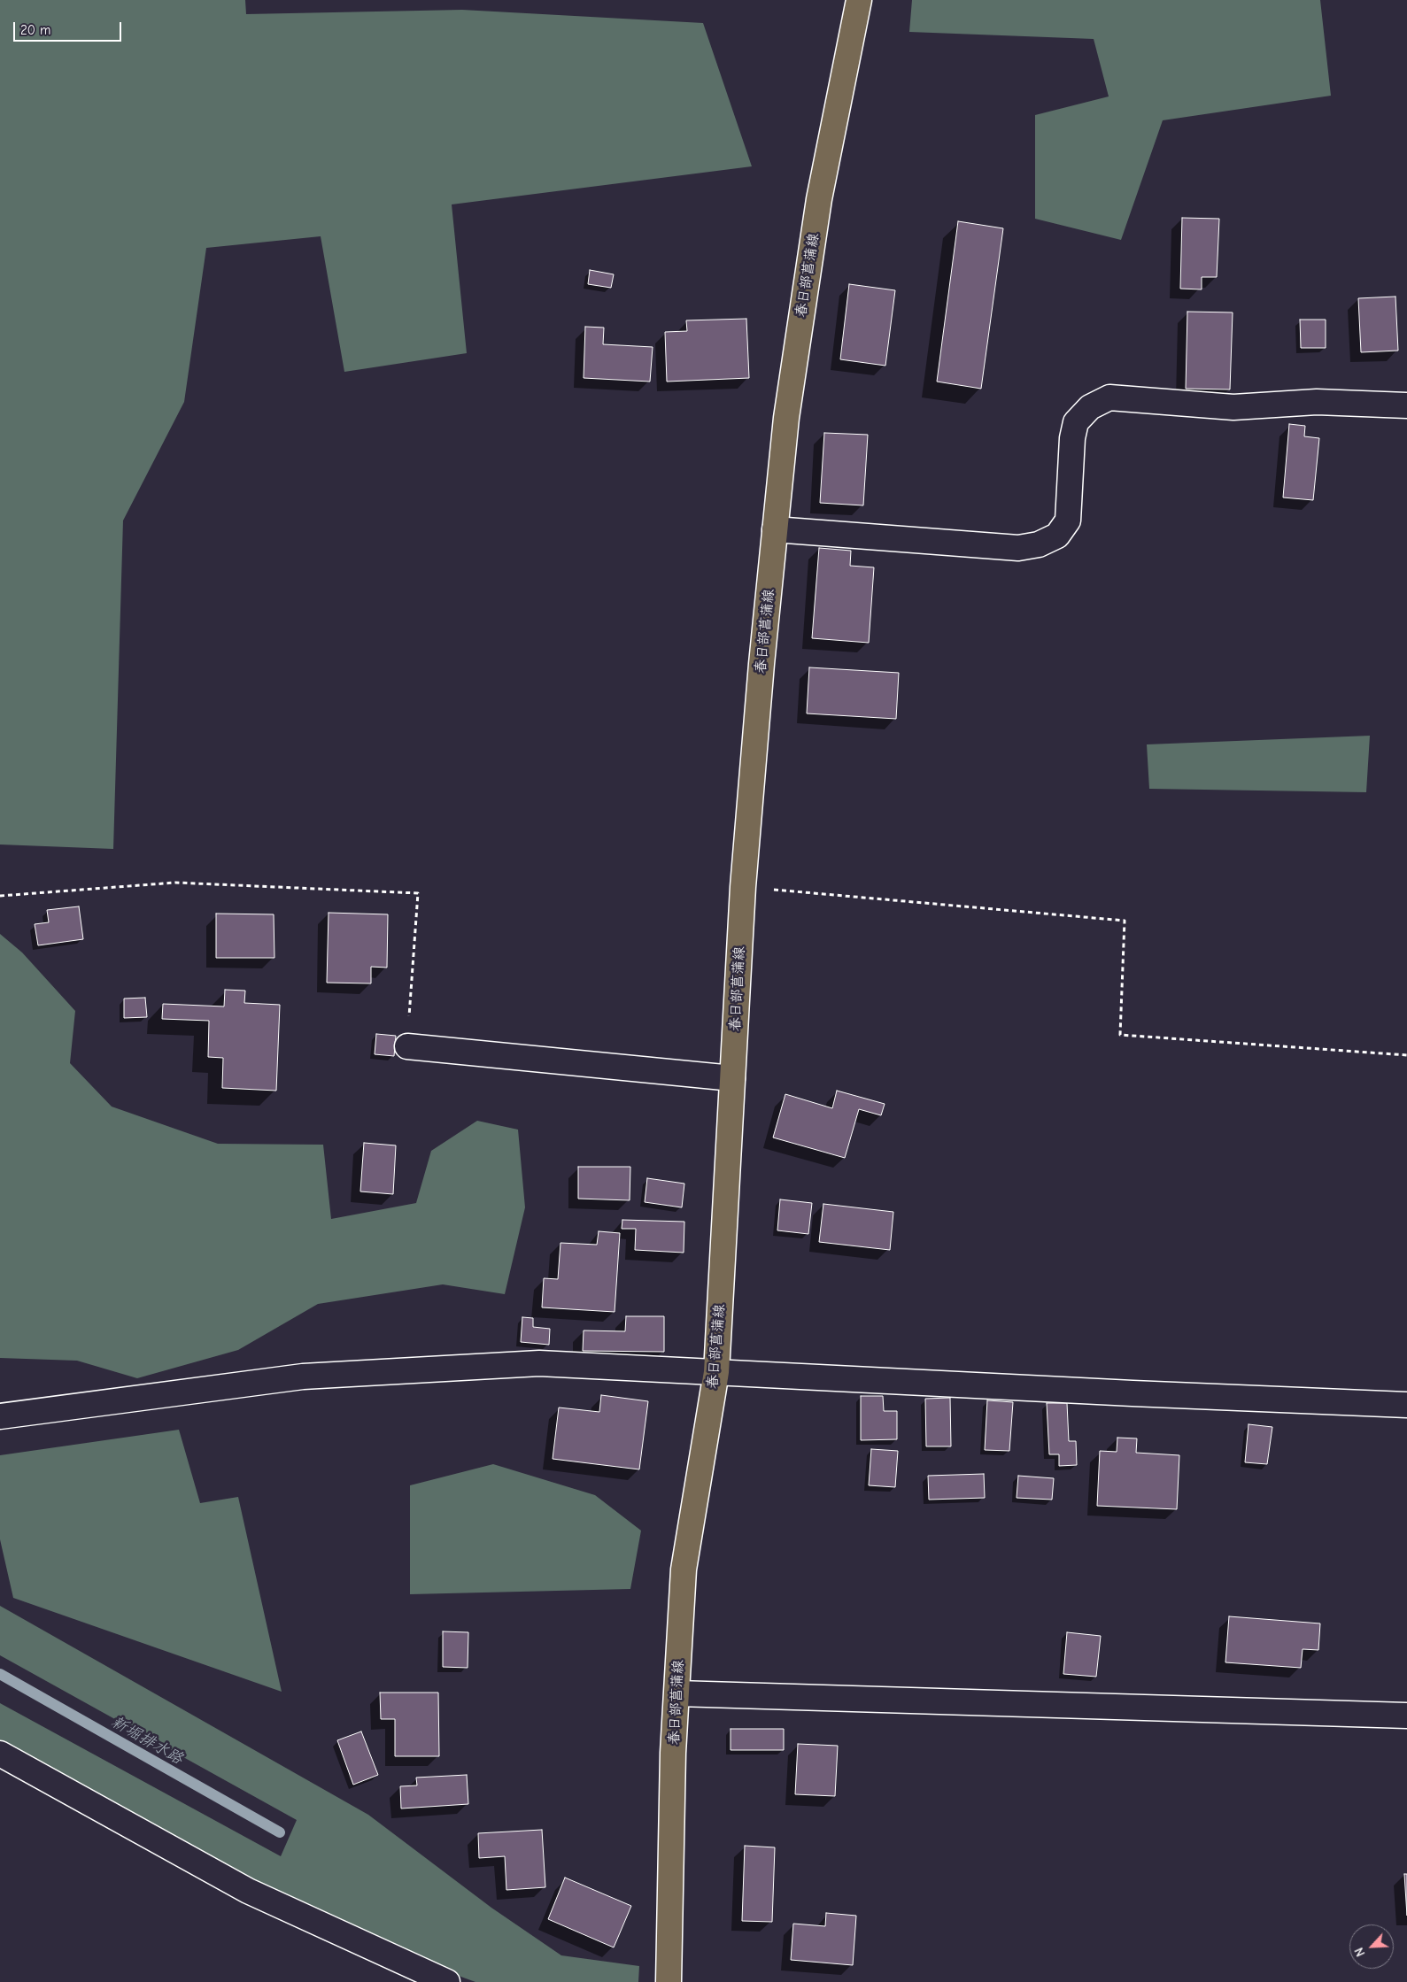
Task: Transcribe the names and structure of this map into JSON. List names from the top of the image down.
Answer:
{
  "streets": {
    "main road": ["春日部菖蒲線"]
  },
  "water": ["新堀排水路"],
  "scale_bar": "20 m",
  "north": "bottom left"
}
